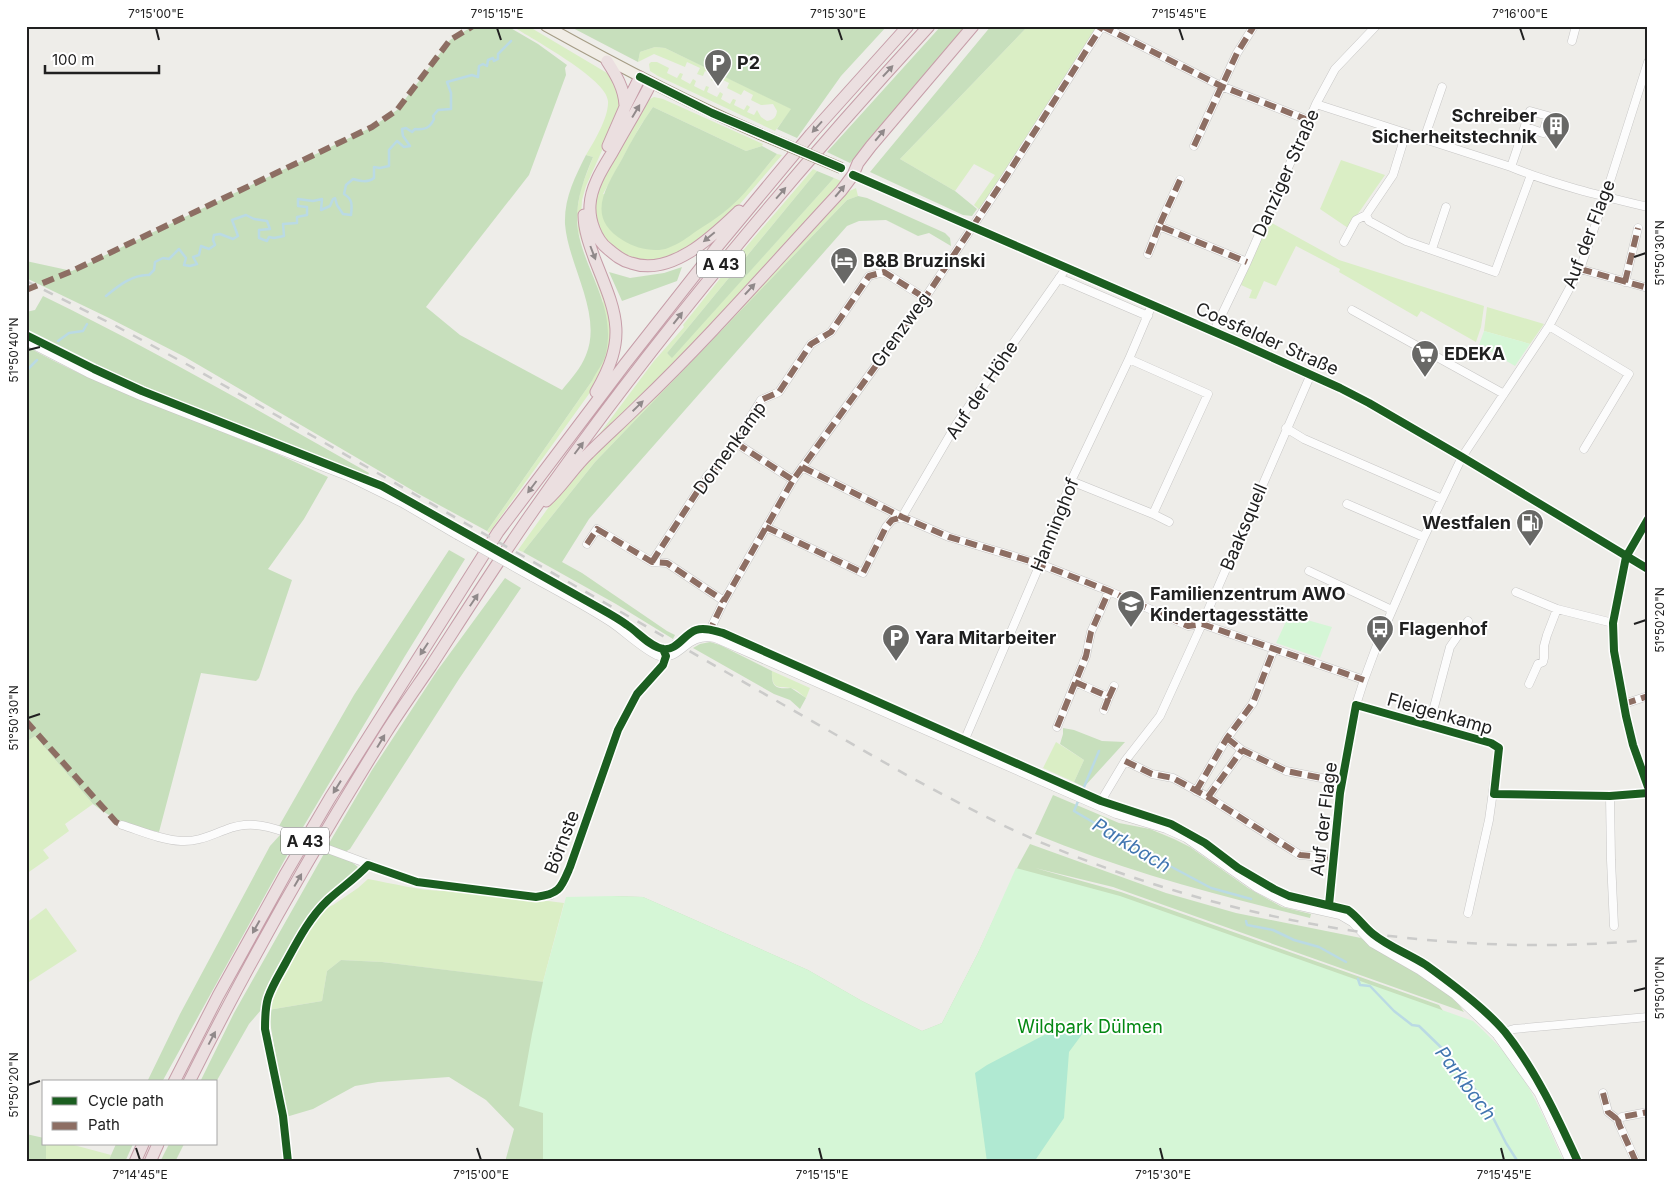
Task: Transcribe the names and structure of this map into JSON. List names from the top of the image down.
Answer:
{
  "streets": {
    "highway": ["A 43"],
    "main road": ["Coesfelder Straße"],
    "street": [
      "Danziger Straße",
      "Auf der Flage",
      "Grenzweg",
      "Auf der Höhe",
      "Dornenkamp",
      "Hanninghof",
      "Baaksquell",
      "Fleigenkamp",
      "Börnste"
    ]
  },
  "crossings": [
    ["Danziger Straße", "Coesfelder Straße"],
    ["Auf der Flage", "Coesfelder Straße"],
    ["Auf der Flage", "Fleigenkamp"],
    ["Grenzweg", "Coesfelder Straße"],
    ["Grenzweg", "Auf der Höhe"],
    ["Grenzweg", "Dornenkamp"],
    ["Coesfelder Straße", "Auf der Höhe"],
    ["Coesfelder Straße", "Hanninghof"],
    ["Coesfelder Straße", "Baaksquell"]
  ],
  "water": ["Parkbach"],
  "parks": ["Wildpark Dülmen"],
  "places": {
    "parking": ["P2", "Yara Mitarbeiter"],
    "building": ["Schreiber Sicherheitstechnik"],
    "hotel": ["B&B Bruzinski"],
    "supermarket": ["EDEKA"],
    "fuel station": ["Westfalen"],
    "school or university": ["Familienzentrum AWO Kindertagesstätte"],
    "bus stop": ["Flagenhof"]
  },
  "legend": ["Cycle path", "Path"],
  "scale_bar": "100 m",
  "coordinates": [
    "7°15'00\"E",
    "7°15'15\"E",
    "7°15'30\"E",
    "7°15'45\"E",
    "7°16'00\"E",
    "51°50'30\"N",
    "51°50'40\"N",
    "51°50'20\"N",
    "51°50'10\"N",
    "7°14'45\"E"
  ]
}
